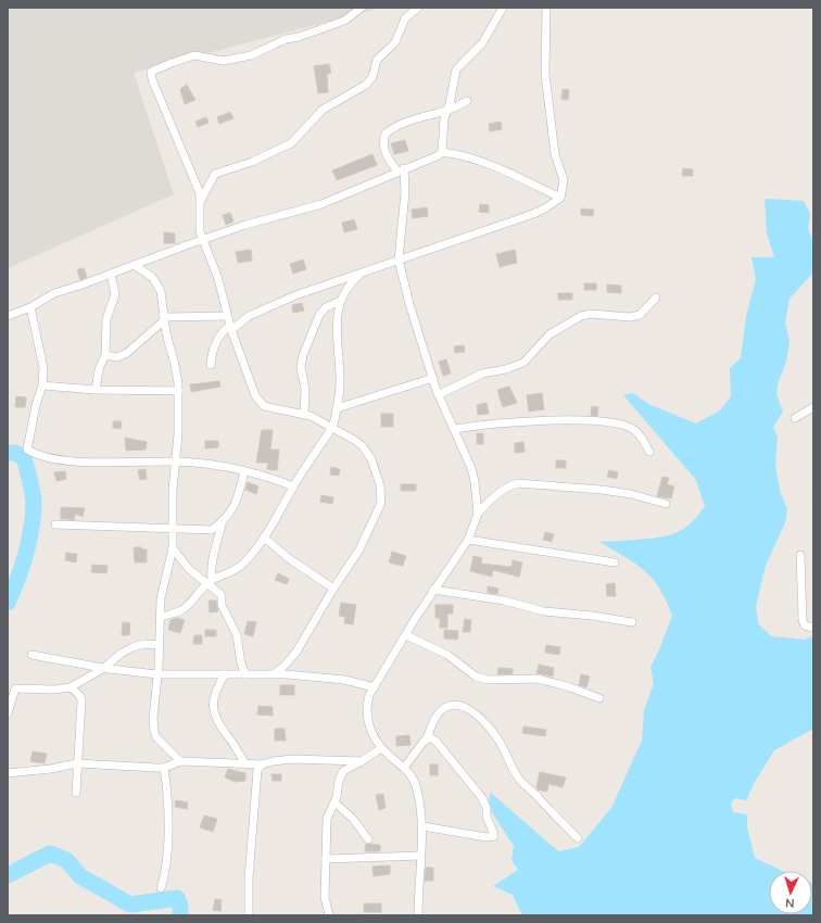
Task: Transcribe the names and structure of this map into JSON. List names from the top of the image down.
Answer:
{
  "north": "bottom"
}
